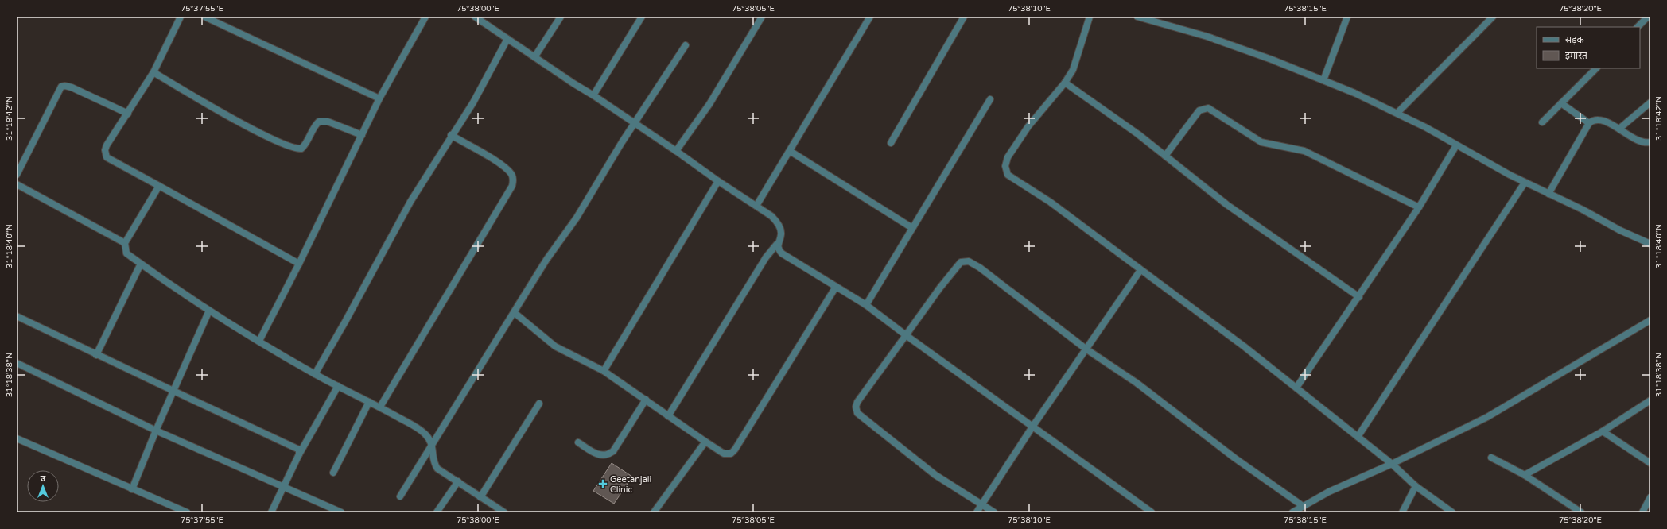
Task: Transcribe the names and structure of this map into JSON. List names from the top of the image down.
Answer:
{
  "places": {
    "health": ["Geetanjali Clinic"]
  },
  "legend": ["सड़क", "इमारत"],
  "north": "top",
  "coordinates": [
    "75°37'55\"E",
    "75°38'00\"E",
    "75°38'05\"E",
    "75°38'10\"E",
    "75°38'15\"E",
    "75°38'20\"E",
    "31°18'42\"N",
    "31°18'40\"N",
    "31°18'38\"N"
  ]
}
